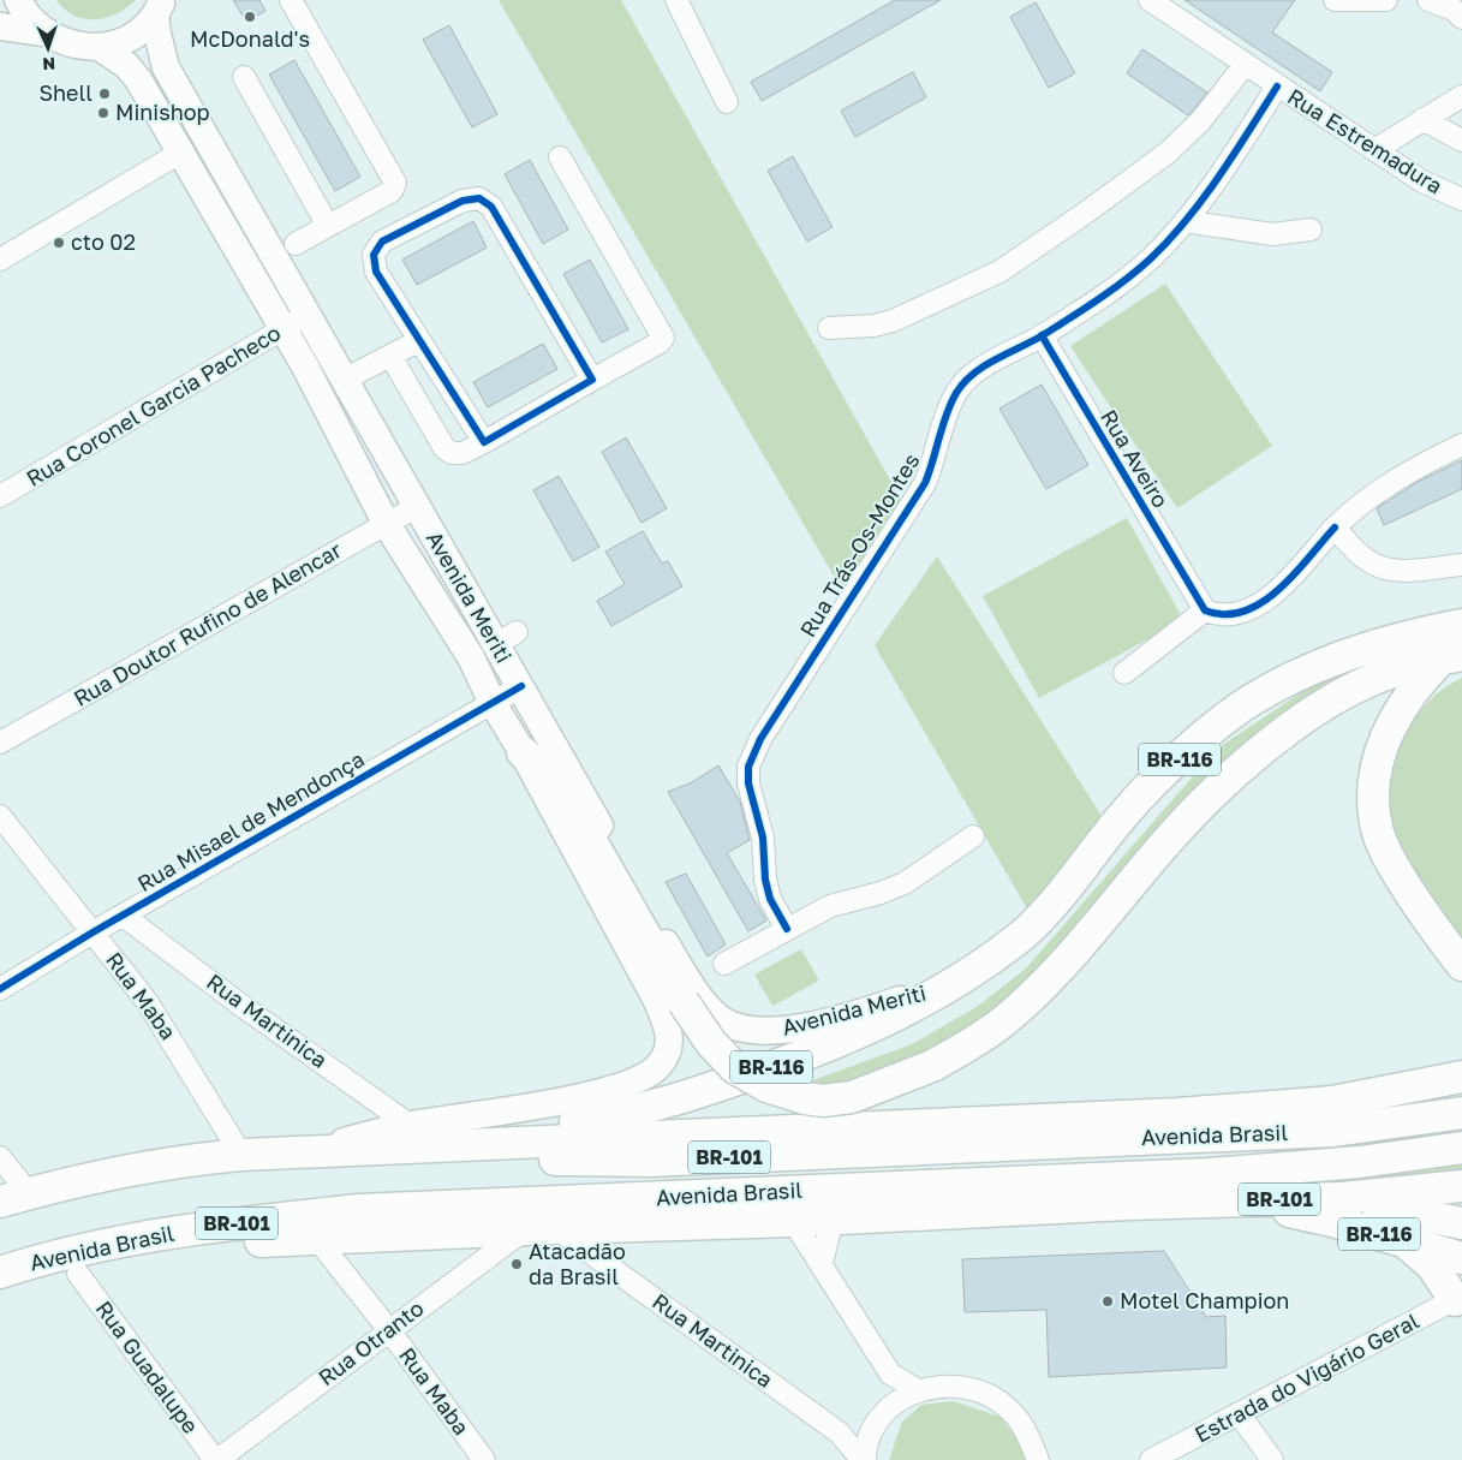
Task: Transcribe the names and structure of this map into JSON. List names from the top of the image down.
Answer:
{
  "streets": {
    "highway": ["BR-116", "Avenida Brasil", "BR-101"],
    "main road": ["Avenida Meriti"],
    "street": [
      "Rua Estremadura",
      "Rua Coronel Garcia Pacheco",
      "Rua Aveiro",
      "Rua Trás-Os-Montes",
      "Rua Doutor Rufino de Alencar",
      "Rua Misael de Mendonça",
      "Rua Maba",
      "Rua Martinica",
      "Rua Otranto",
      "Rua Guadalupe",
      "Estrada do Vigário Geral"
    ]
  },
  "crossings": [
    ["Rua Estremadura", "Rua Trás-Os-Montes"],
    ["Rua Coronel Garcia Pacheco", "Avenida Meriti"],
    ["Rua Aveiro", "Rua Trás-Os-Montes"],
    ["Avenida Meriti", "Rua Doutor Rufino de Alencar"],
    ["Avenida Meriti", "BR-116"],
    ["Avenida Meriti", "Rua Misael de Mendonça"],
    ["BR-116", "Avenida Brasil"],
    ["Rua Misael de Mendonça", "Rua Maba"],
    ["Rua Misael de Mendonça", "Rua Martinica"],
    ["Rua Maba", "Avenida Brasil"],
    ["Rua Maba", "Rua Otranto"],
    ["Rua Martinica", "Avenida Brasil"],
    ["Rua Martinica", "Rua Otranto"],
    ["Avenida Brasil", "BR-101"],
    ["Avenida Brasil", "Rua Otranto"],
    ["Avenida Brasil", "Rua Guadalupe"],
    ["Rua Otranto", "Rua Guadalupe"]
  ],
  "places": [
    "McDonald's",
    "Shell",
    "Minishop",
    "cto 02",
    "Atacadão da Brasil",
    "Motel Champion"
  ],
  "north": "bottom"
}
